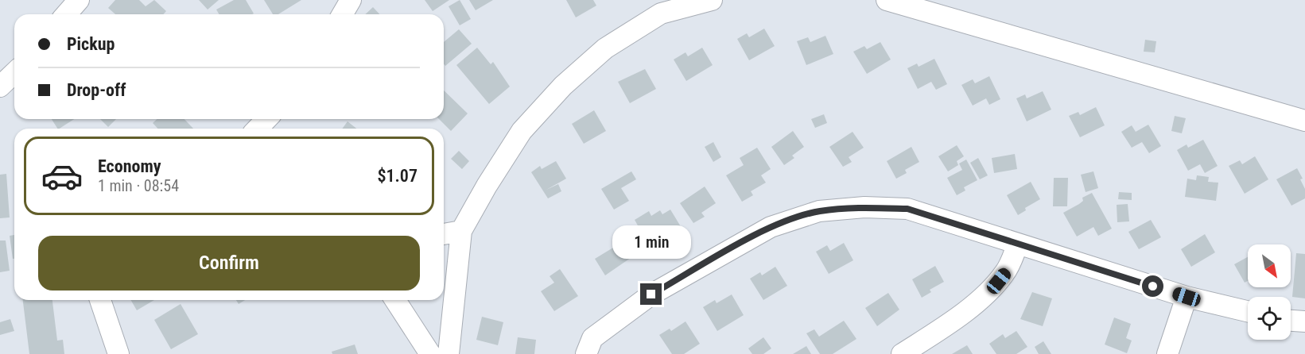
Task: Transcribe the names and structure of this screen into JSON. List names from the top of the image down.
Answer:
{
  "north": "bottom right",
  "page": {
    "banner": ["Pickup", "Drop-off"],
    "list": [
      {
        "name": "Economy",
        "note": "1 min · 08:54",
        "value": "$1.07"
      }
    ],
    "bubble": "1 min",
    "buttons": "Confirm"
  }
}
